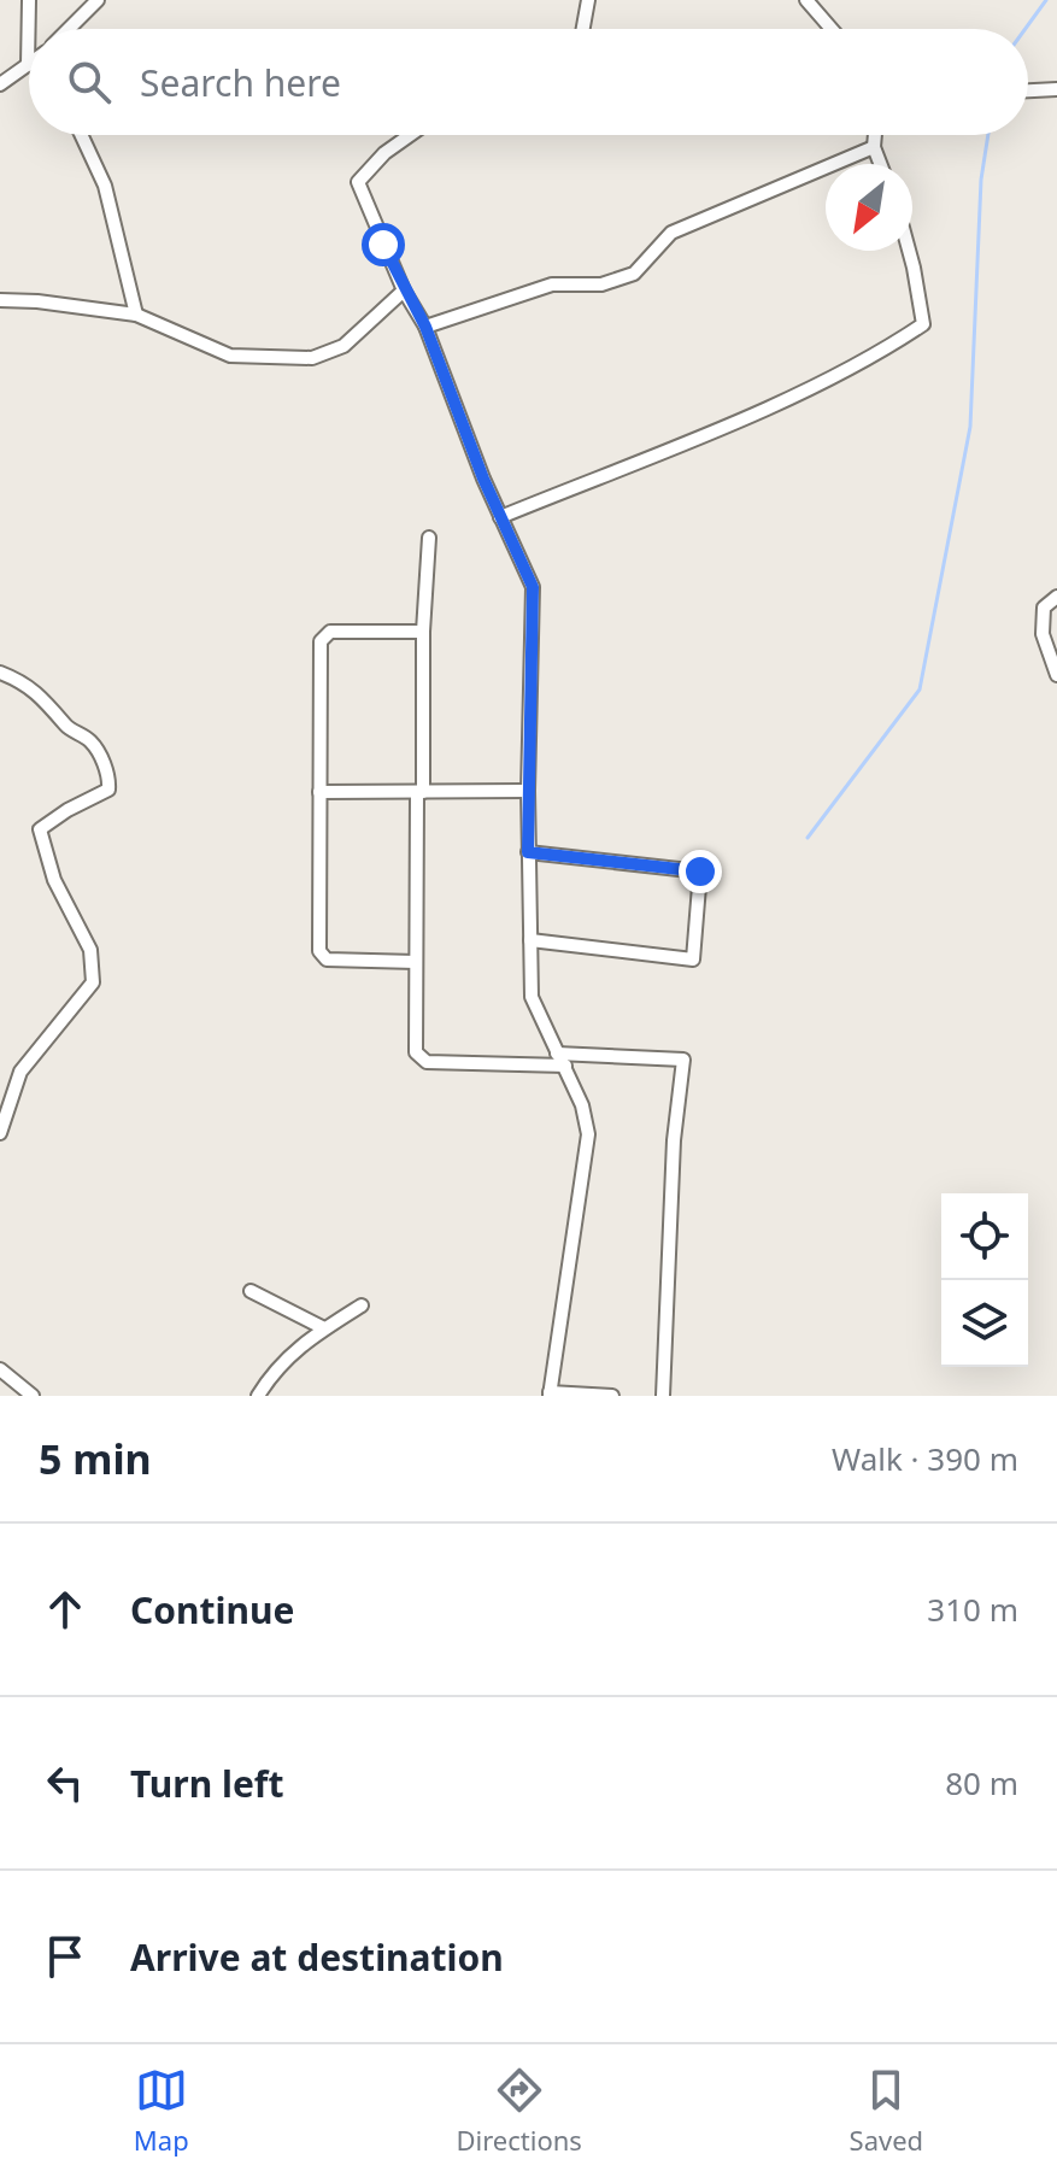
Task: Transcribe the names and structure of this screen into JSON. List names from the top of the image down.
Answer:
{
  "north": "bottom left",
  "page": {
    "search": "Search here",
    "heading": ["5 min", "Walk · 390 m"],
    "list": [
      ["Continue", "310 m"],
      ["Turn left", "80 m"],
      "Arrive at destination"
    ],
    "nav": ["Map", "Directions", "Saved"]
  }
}
